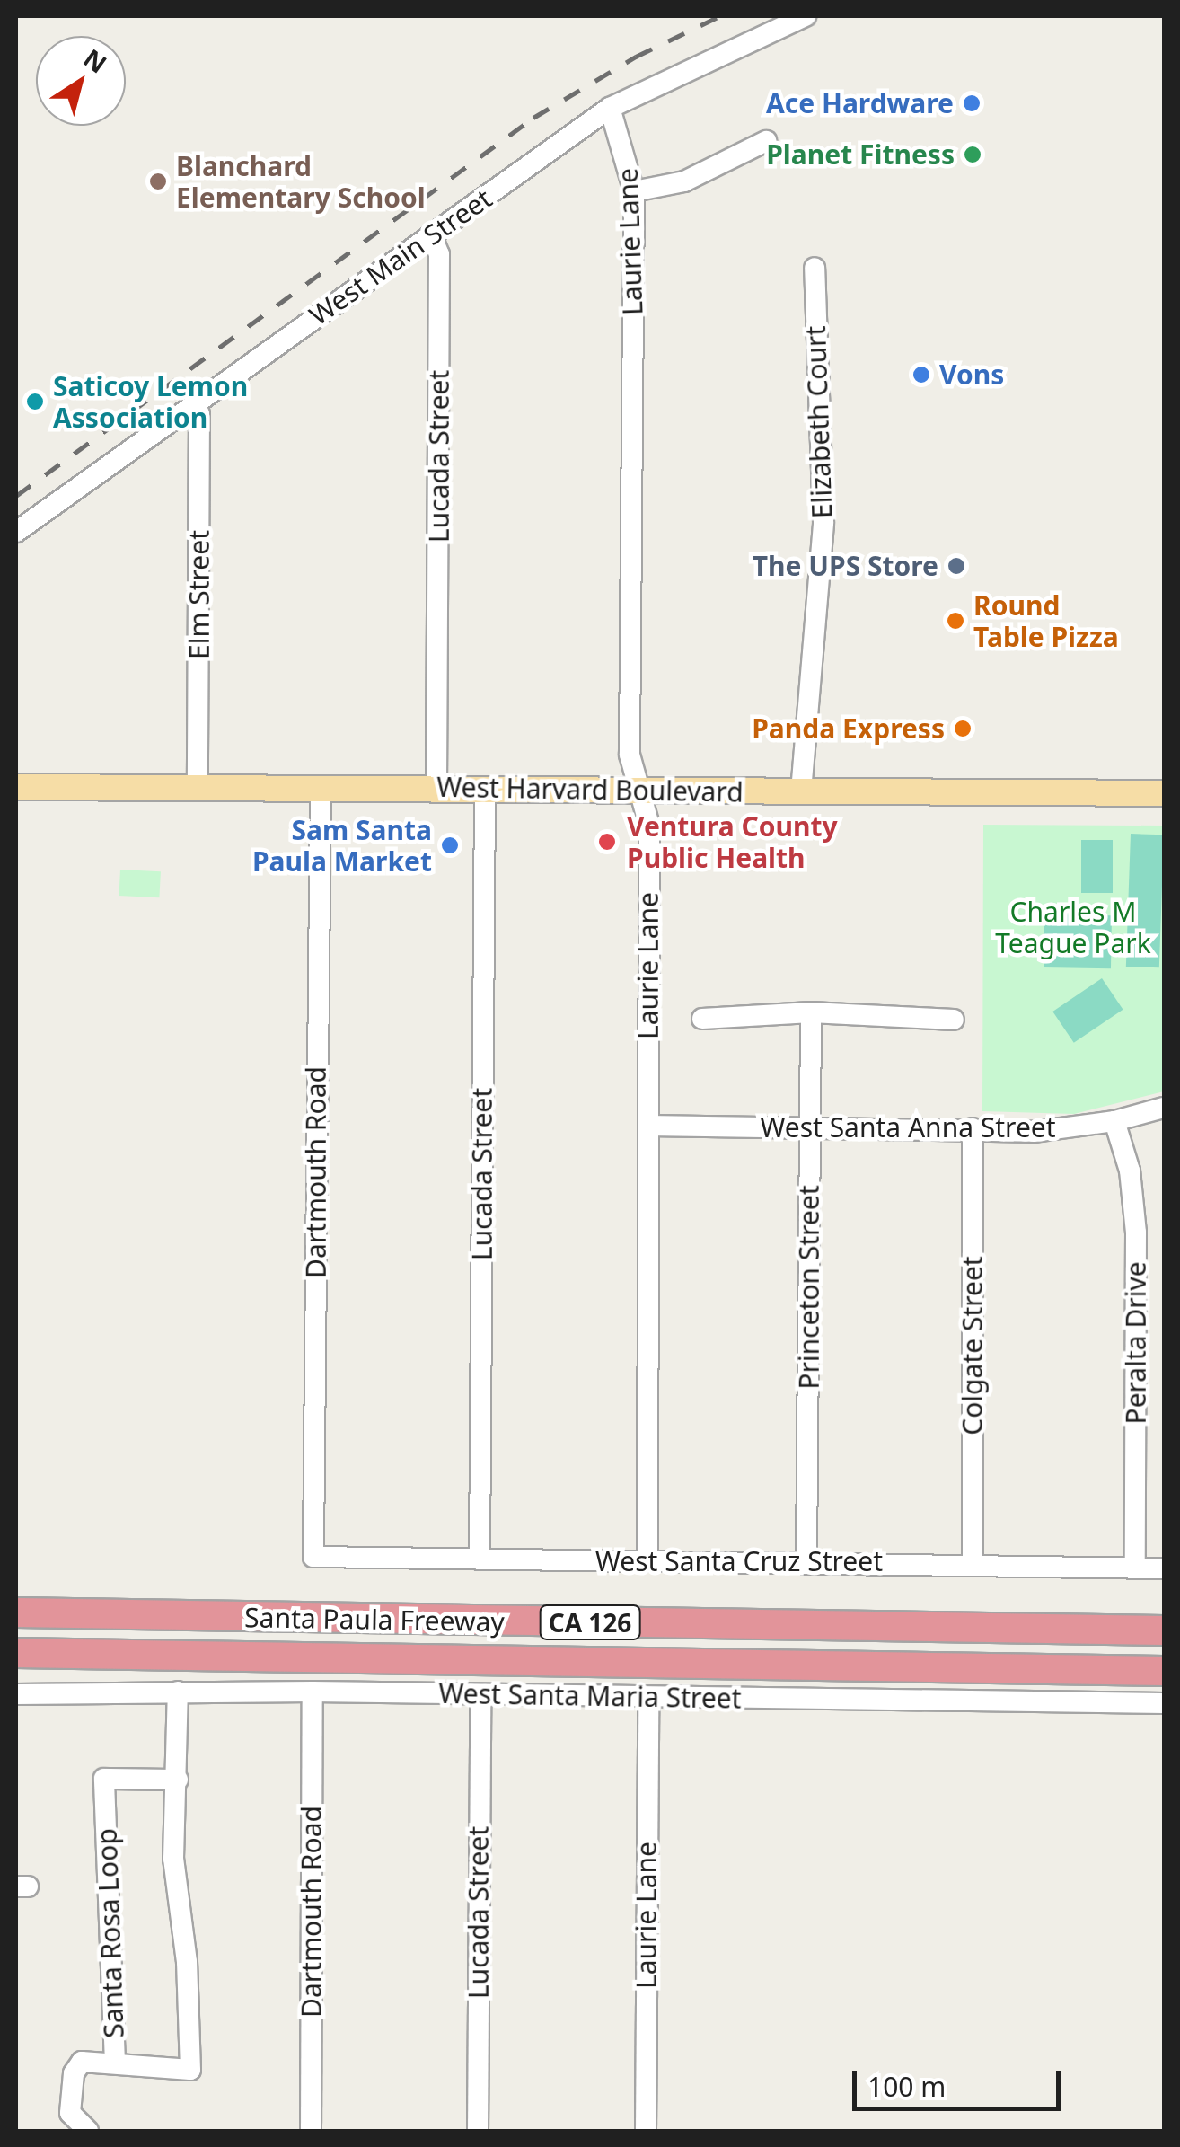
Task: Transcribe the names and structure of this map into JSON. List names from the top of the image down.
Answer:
{
  "streets": {
    "highway": ["Santa Paula Freeway", "CA 126"],
    "main road": ["West Harvard Boulevard"],
    "street": [
      "Laurie Lane",
      "West Main Street",
      "Elizabeth Court",
      "Lucada Street",
      "Elm Street",
      "West Santa Anna Street",
      "Dartmouth Road",
      "Princeton Street",
      "Peralta Drive",
      "Colgate Street",
      "West Santa Cruz Street",
      "West Santa Maria Street",
      "Santa Rosa Loop"
    ]
  },
  "crossings": [
    ["Laurie Lane", "West Main Street"],
    ["Laurie Lane", "West Harvard Boulevard"],
    ["Laurie Lane", "West Santa Anna Street"],
    ["Laurie Lane", "West Santa Cruz Street"],
    ["Laurie Lane", "West Santa Maria Street"],
    ["West Main Street", "Lucada Street"],
    ["West Main Street", "Elm Street"],
    ["Elizabeth Court", "West Harvard Boulevard"],
    ["Lucada Street", "West Harvard Boulevard"],
    ["Lucada Street", "West Santa Cruz Street"],
    ["Lucada Street", "West Santa Maria Street"],
    ["Elm Street", "West Harvard Boulevard"],
    ["West Harvard Boulevard", "Dartmouth Road"],
    ["West Santa Anna Street", "Princeton Street"],
    ["West Santa Anna Street", "Peralta Drive"],
    ["West Santa Anna Street", "Colgate Street"],
    ["Dartmouth Road", "West Santa Cruz Street"],
    ["Dartmouth Road", "West Santa Maria Street"],
    ["Princeton Street", "West Santa Cruz Street"],
    ["Peralta Drive", "West Santa Cruz Street"],
    ["Colgate Street", "West Santa Cruz Street"],
    ["West Santa Maria Street", "Santa Rosa Loop"]
  ],
  "parks": ["Charles M Teague Park"],
  "places": [
    "Ace Hardware",
    "Planet Fitness",
    "Blanchard Elementary School",
    "Vons",
    "Saticoy Lemon Association",
    "The UPS Store",
    "Round Table Pizza",
    "Panda Express",
    "Ventura County Public Health",
    "Sam Santa Paula Market"
  ],
  "scale_bar": "100 m",
  "north": "top right"
}
